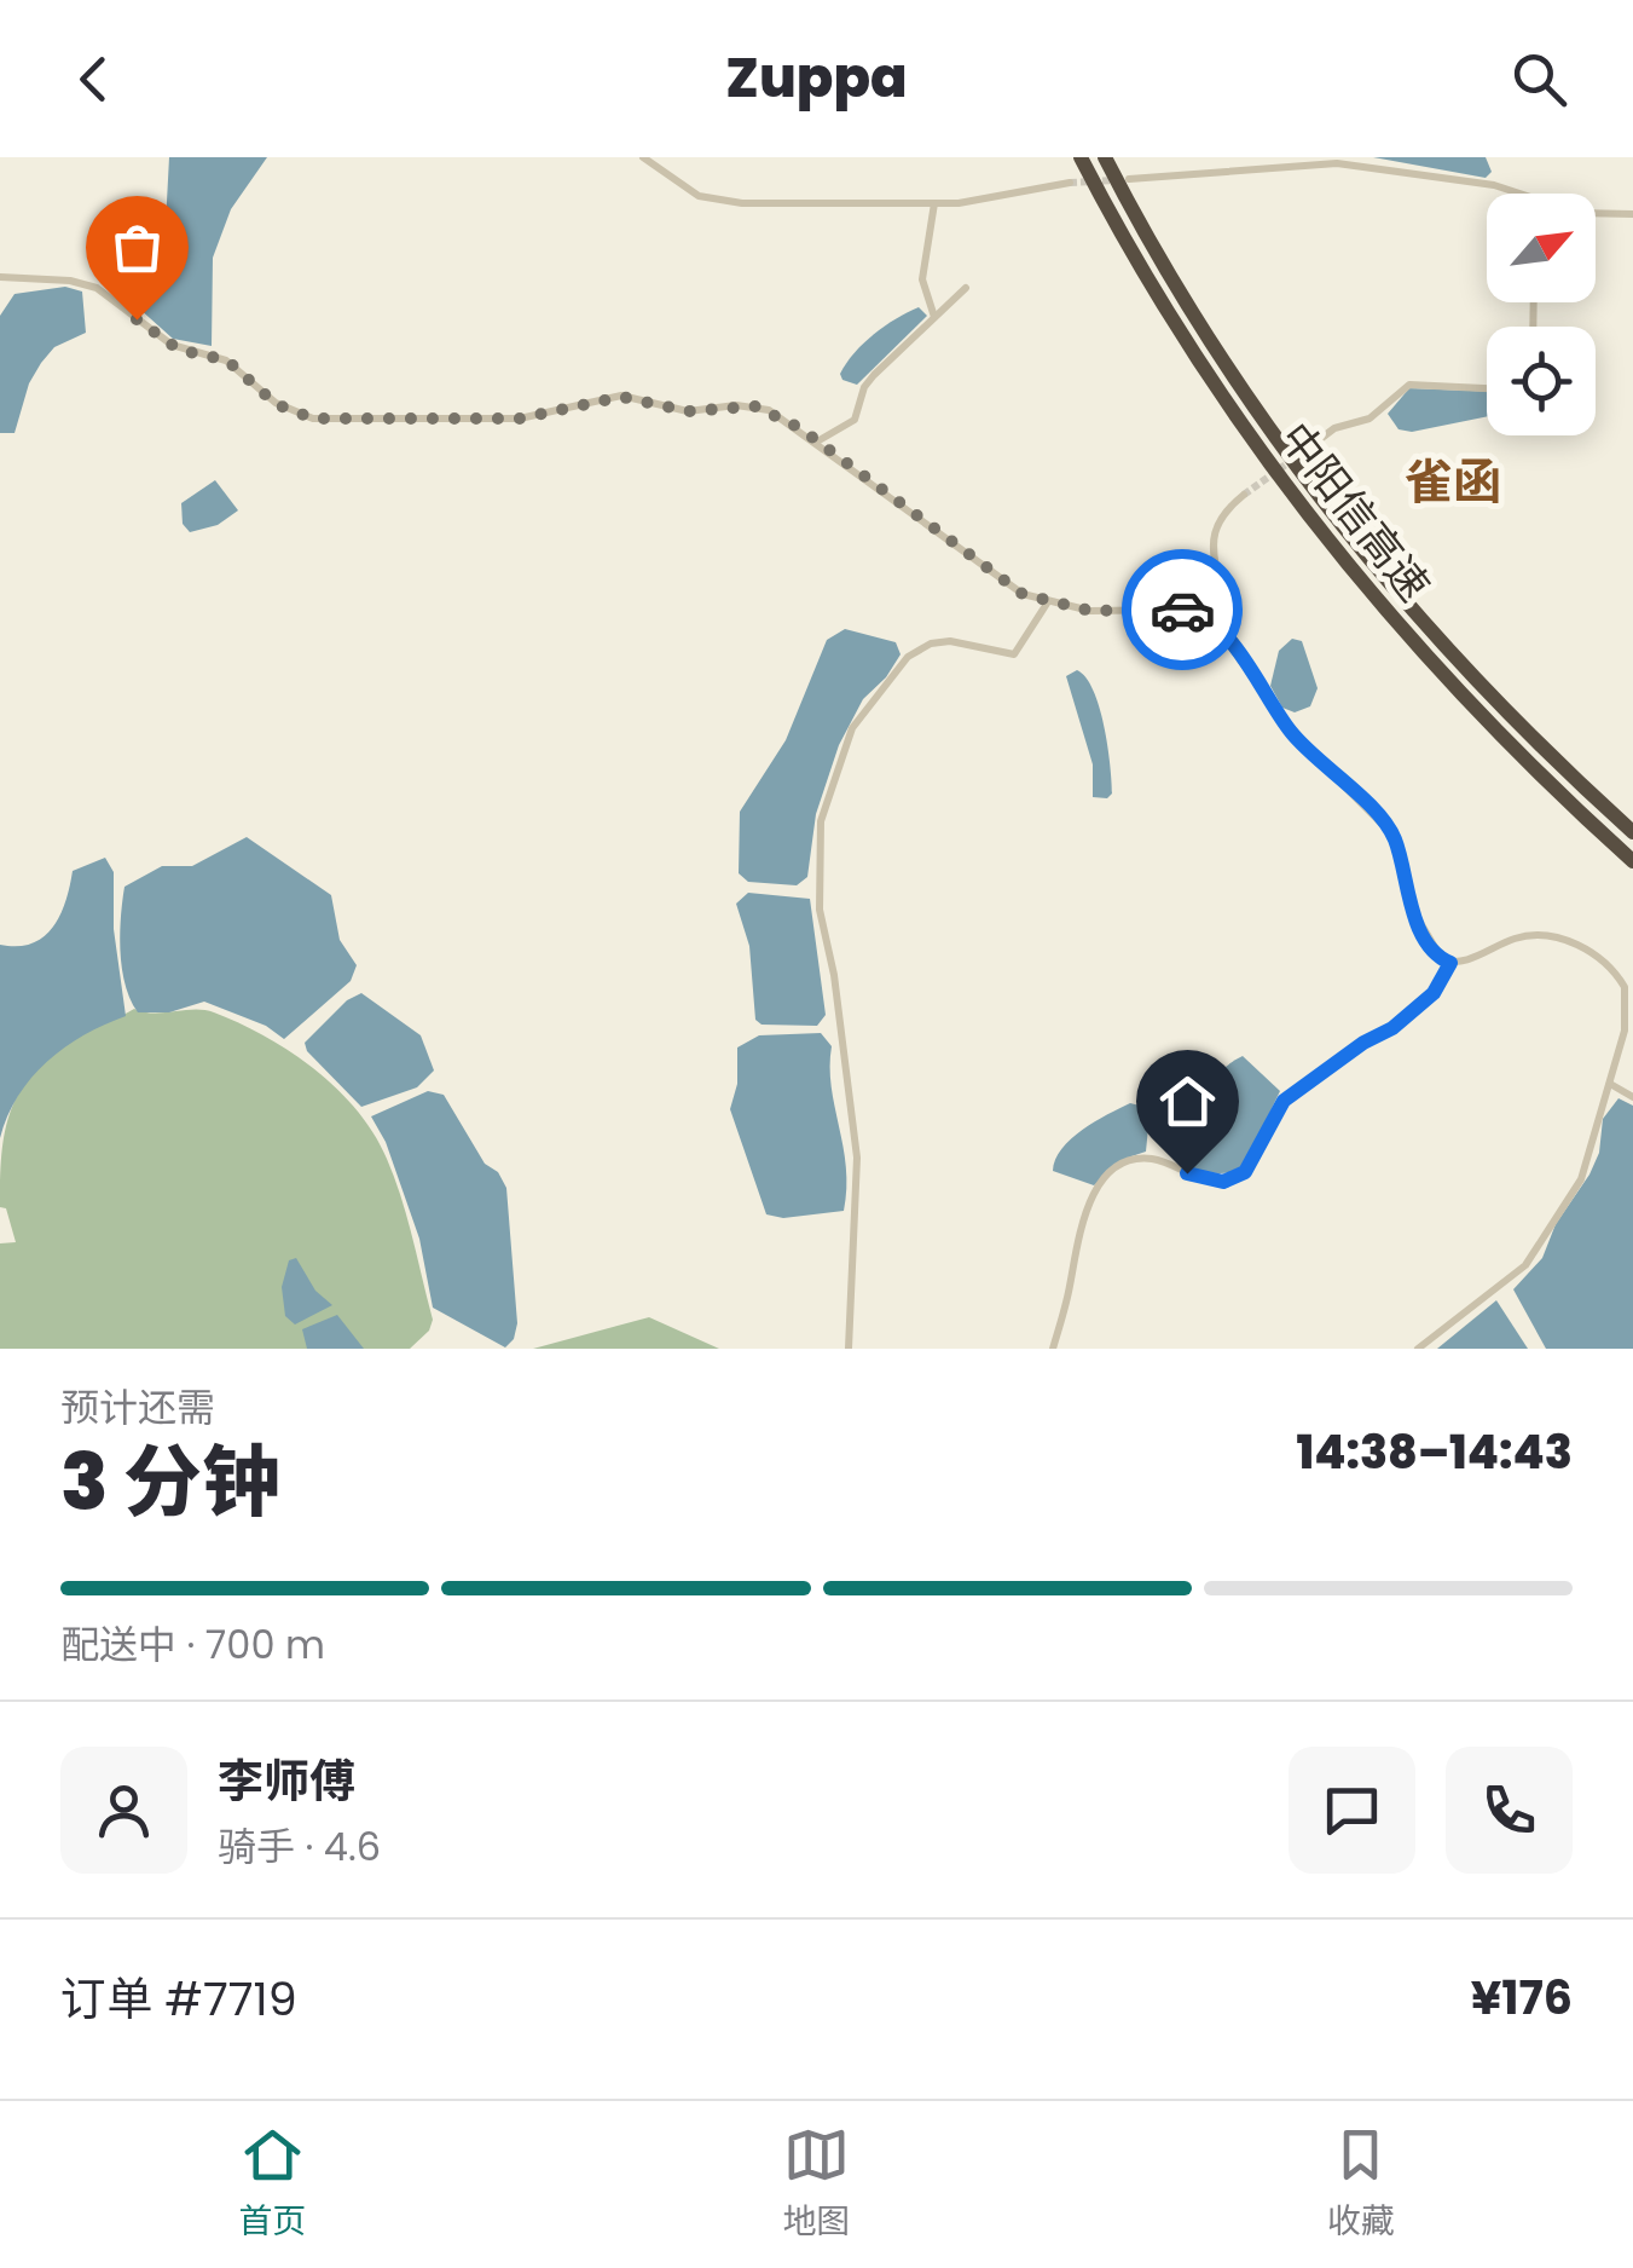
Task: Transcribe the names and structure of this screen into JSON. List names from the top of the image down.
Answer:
{
  "streets": {
    "highway": ["中阳信高速"]
  },
  "districts": ["雀函"],
  "north": "top right",
  "page": {
    "header": "Zuppa",
    "heading": ["3 分钟", "预计还需", "14:38–14:43"],
    "panel": [
      "李师傅",
      "骑手 · 4.6",
      "订单 #7719",
      "¥176"
    ],
    "bar": "配送中 · 700 m",
    "tabs": ["首页", "地图", "收藏"]
  }
}
